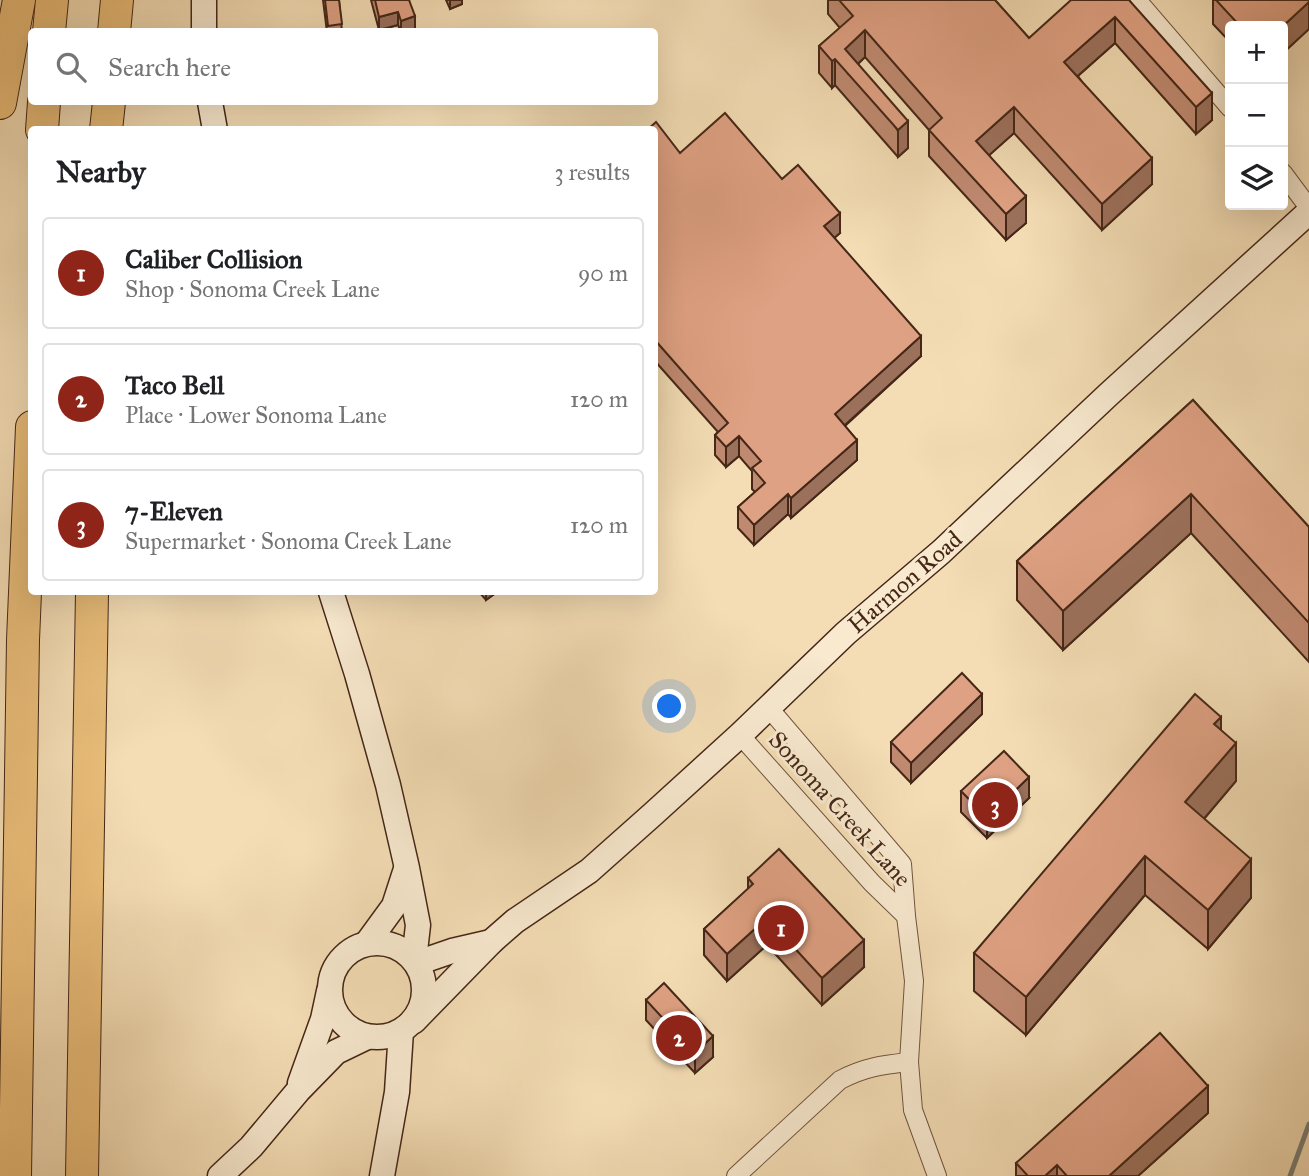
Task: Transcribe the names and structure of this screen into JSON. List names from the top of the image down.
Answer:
{
  "streets": {
    "main road": ["Harmon Road"],
    "street": ["Sonoma Creek Lane"]
  },
  "crossings": [
    ["Harmon Road", "Sonoma Creek Lane"]
  ],
  "page": {
    "map_buttons": ["+", "−"],
    "search": "Search here",
    "heading": ["Nearby", "3 results"],
    "list": [
      {
        "mark": "1",
        "name": "Caliber Collision",
        "note": "Shop · Sonoma Creek Lane",
        "value": "90 m"
      },
      {
        "mark": "2",
        "name": "Taco Bell",
        "note": "Place · Lower Sonoma Lane",
        "value": "120 m"
      },
      {
        "mark": "3",
        "name": "7-Eleven",
        "note": "Supermarket · Sonoma Creek Lane",
        "value": "120 m"
      }
    ],
    "pins": ["3", "1", "2"]
  }
}
